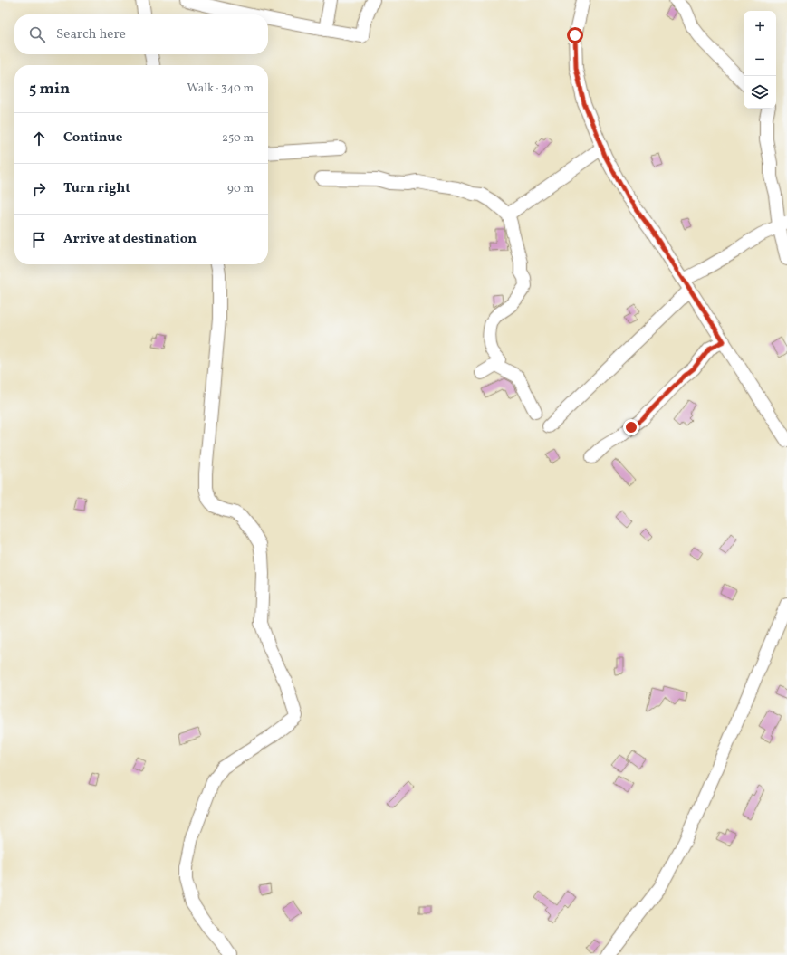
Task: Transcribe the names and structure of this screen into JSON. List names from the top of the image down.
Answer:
{
  "page": {
    "map_buttons": ["+", "−"],
    "search": "Search here",
    "heading": ["5 min", "Walk · 340 m"],
    "list": [
      ["Continue", "250 m"],
      ["Turn right", "90 m"],
      "Arrive at destination"
    ]
  }
}
